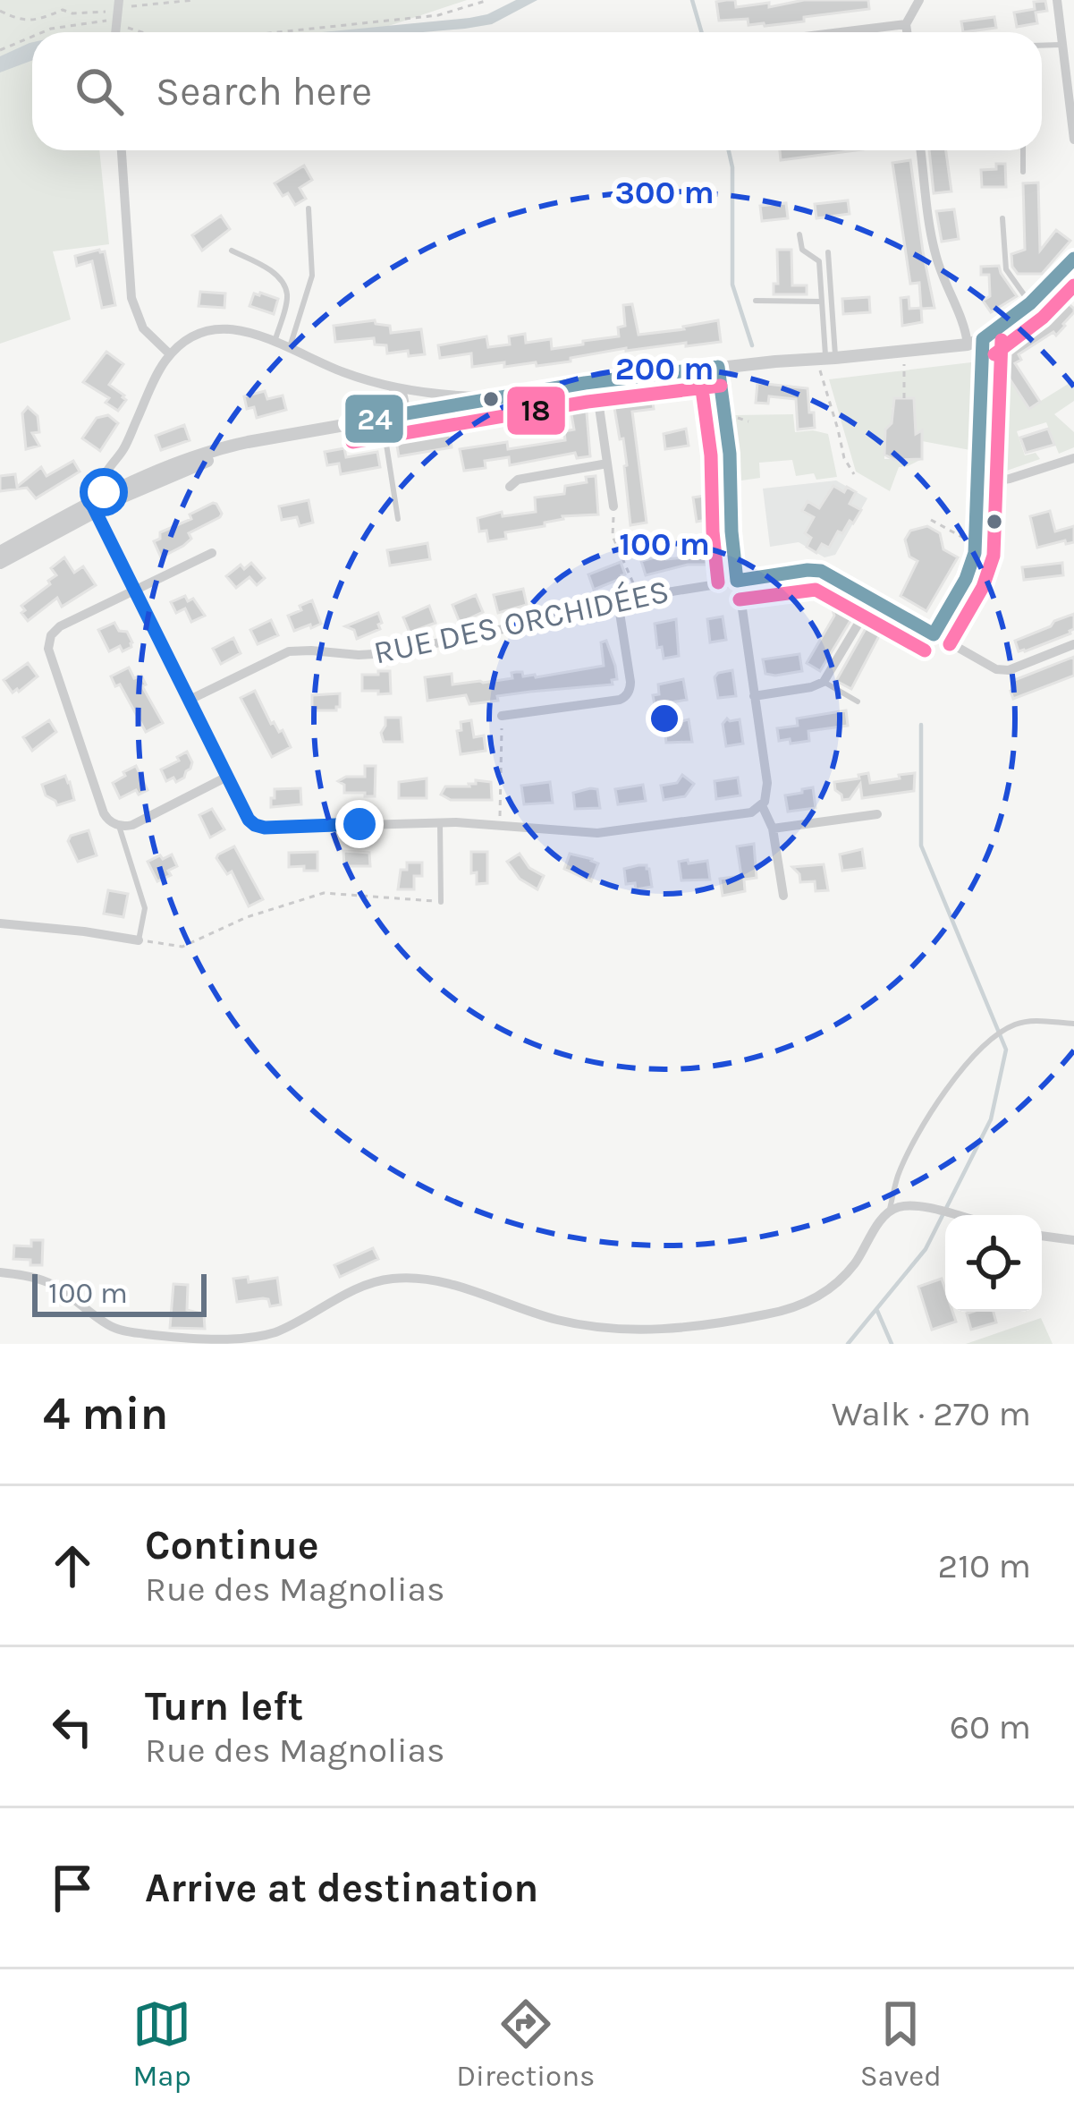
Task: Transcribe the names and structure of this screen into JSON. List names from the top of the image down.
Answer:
{
  "streets": {
    "street": ["RUE DES ORCHIDÉES"]
  },
  "lines": ["transit line 24", "transit line 18"],
  "scale_bar": "100 m",
  "page": {
    "search": "Search here",
    "scale": "100 m",
    "heading": ["4 min", "Walk · 270 m"],
    "list": [
      ["Continue", "Rue des Magnolias", "210 m"],
      ["Turn left", "Rue des Magnolias", "60 m"],
      "Arrive at destination"
    ],
    "nav": ["Map", "Directions", "Saved"]
  },
  "rings": ["300 m", "200 m", "100 m"]
}
